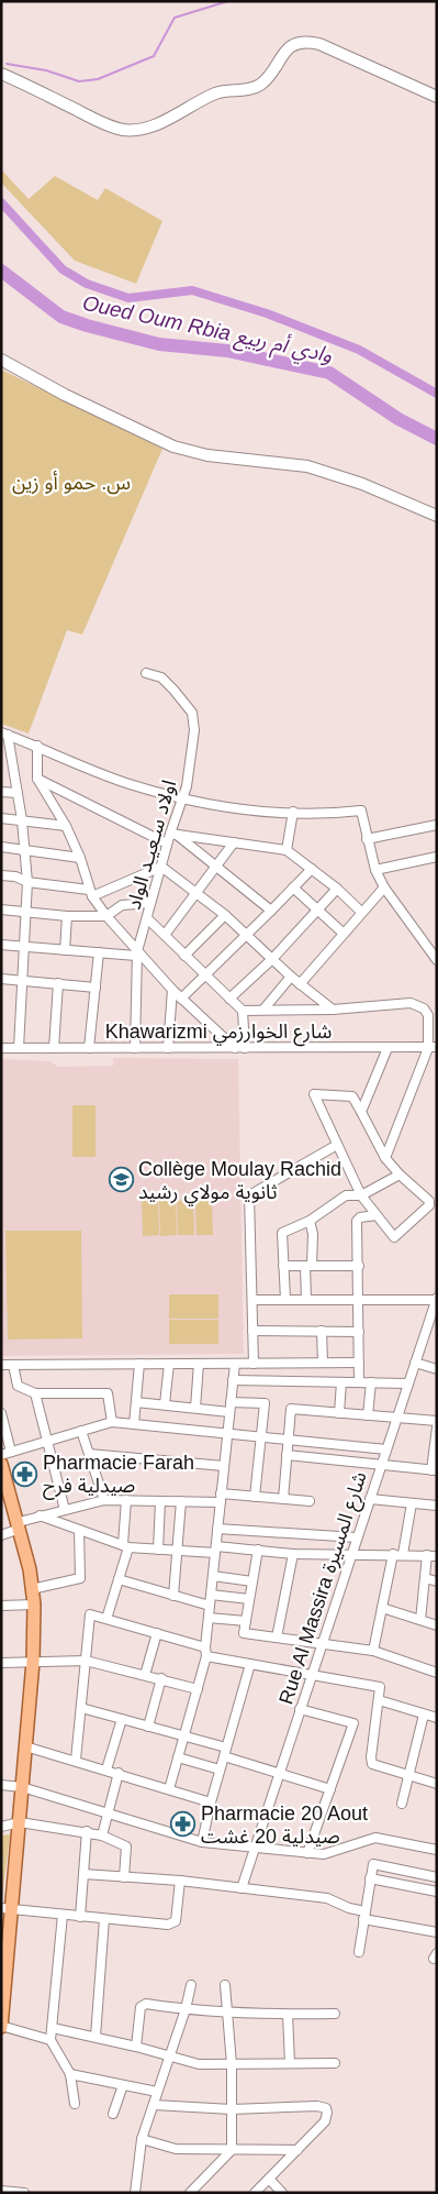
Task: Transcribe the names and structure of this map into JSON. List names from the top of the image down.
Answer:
{
  "streets": {
    "street": ["اولاد سـعيـد الواد", "Khawarizmi شارع الخوارزمي", "Rue Al Massira شارع المسيرة"]
  },
  "crossings": [
    ["اولاد سـعيـد الواد", "Khawarizmi شارع الخوارزمي"]
  ],
  "water": ["Oued Oum Rbia وادي أم ربيع"],
  "parks": ["س. حمو أو زين"],
  "places": {
    "school or university": ["Collège Moulay Rachid ثانوية مولاي رشيد"],
    "pharmacy": ["Pharmacie Farah صيدلية فرح", "Pharmacie 20 Aout صيدلية 20 غشت"]
  }
}
